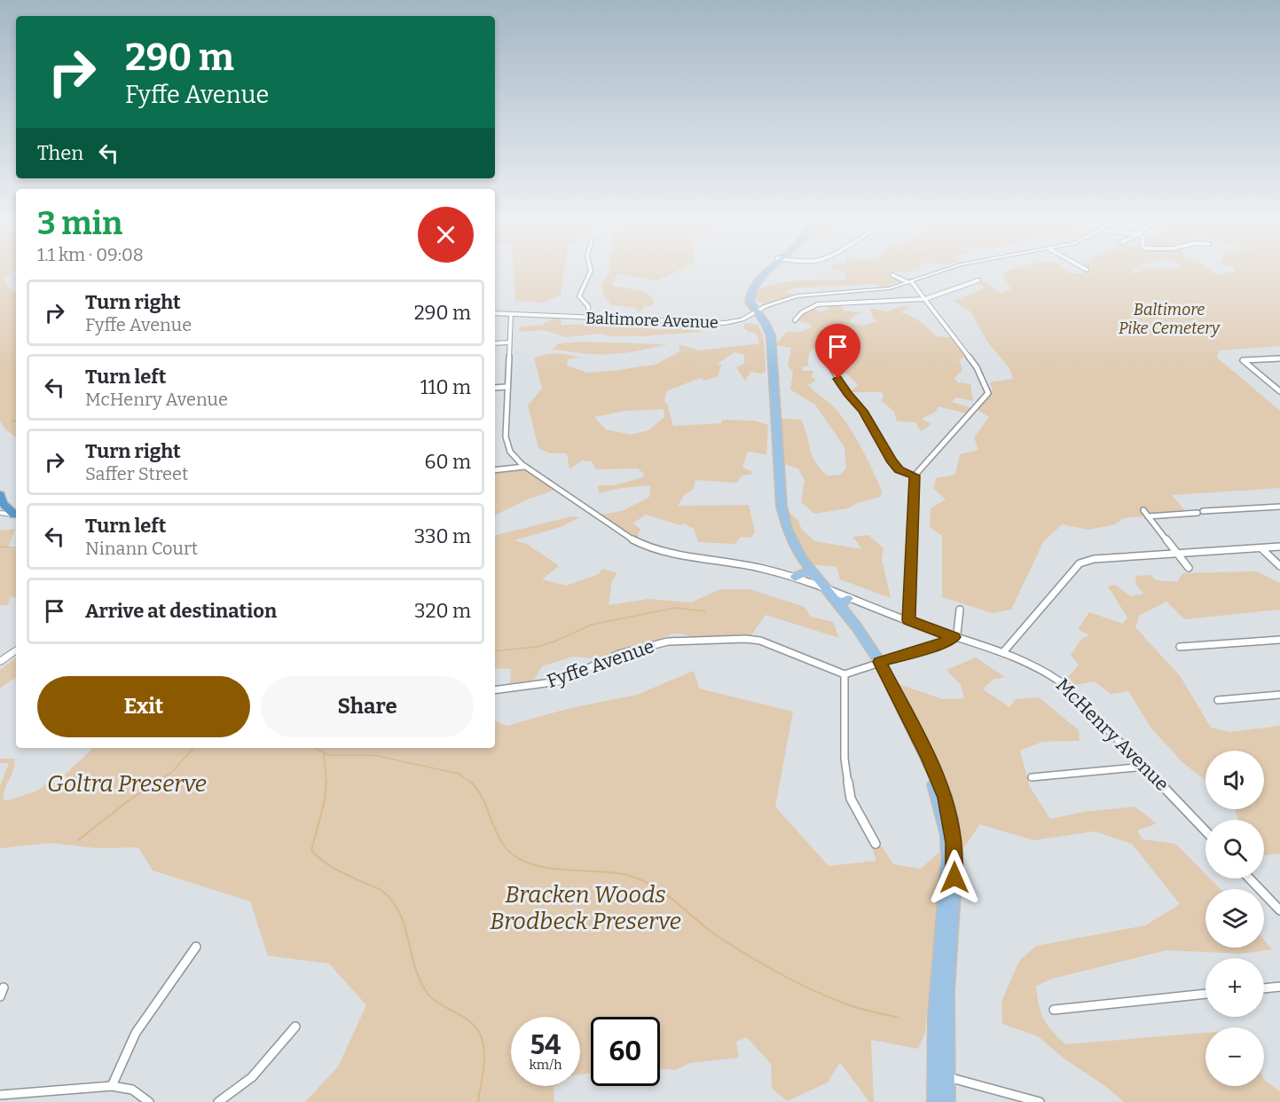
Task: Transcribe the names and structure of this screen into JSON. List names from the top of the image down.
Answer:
{
  "streets": {
    "street": ["Baltimore Avenue", "Fyffe Avenue", "McHenry Avenue"]
  },
  "parks": ["Baltimore Pike Cemetery", "Goltra Preserve", "Bracken Woods Brodbeck Preserve"],
  "page": {
    "turn": ["290 m", "Fyffe Avenue"],
    "then": "Then",
    "heading": ["3 min", "1.1 km · 09:08"],
    "list": [
      {
        "name": "Turn right",
        "note": "Fyffe Avenue",
        "value": "290 m"
      },
      {
        "name": "Turn left",
        "note": "McHenry Avenue",
        "value": "110 m"
      },
      {
        "name": "Turn right",
        "note": "Saffer Street",
        "value": "60 m"
      },
      {
        "name": "Turn left",
        "note": "Ninann Court",
        "value": "330 m"
      },
      {
        "name": "Arrive at destination",
        "value": "320 m"
      }
    ],
    "buttons": ["Exit", "Share"],
    "map_buttons": ["+", "−"],
    "speed": "54 km/h",
    "limit": "60"
  }
}
